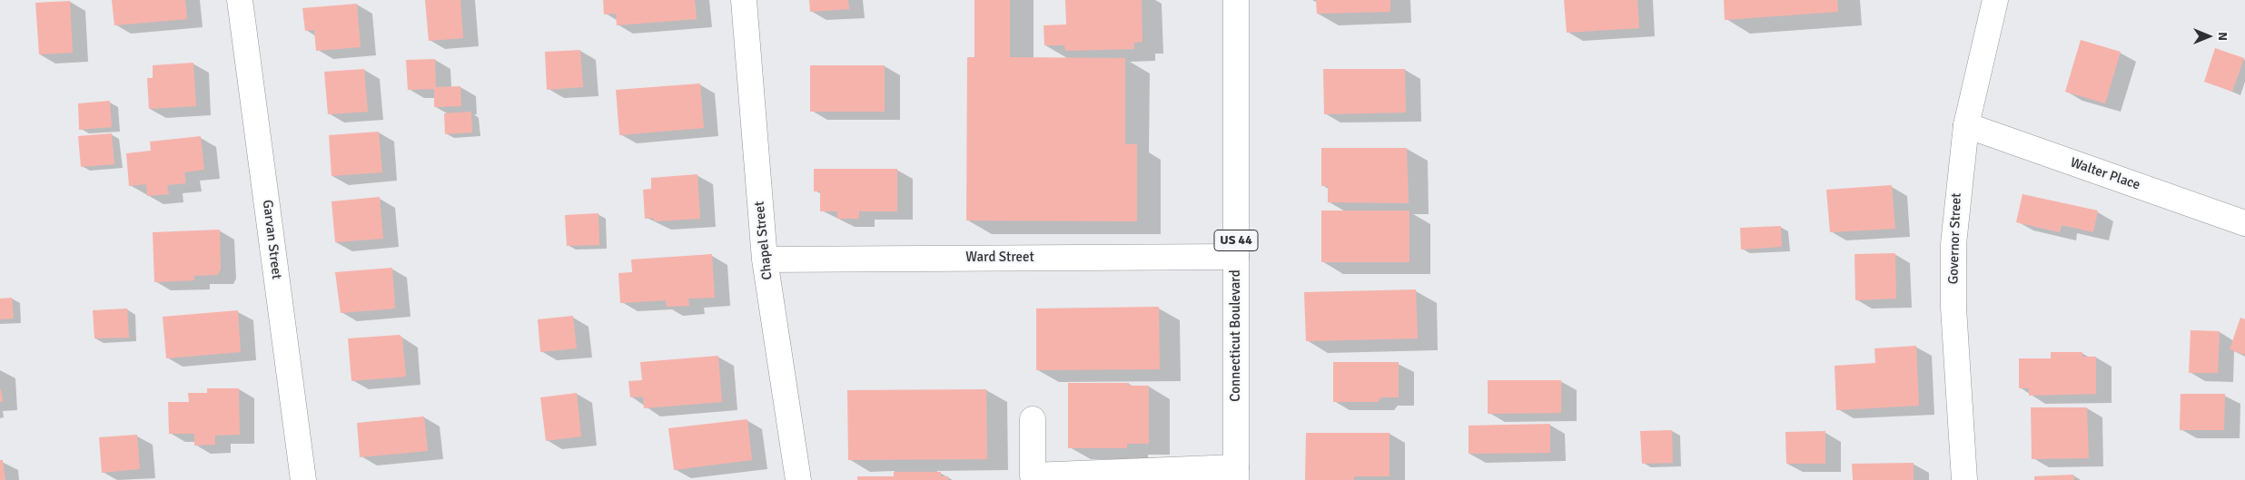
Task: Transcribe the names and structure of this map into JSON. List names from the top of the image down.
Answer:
{
  "streets": {
    "street": [
      "Walter Place",
      "Governor Street",
      "Garvan Street",
      "Chapel Street",
      "US 44",
      "Ward Street",
      "Connecticut Boulevard"
    ]
  },
  "crossings": [
    ["Walter Place", "Governor Street"],
    ["Chapel Street", "Ward Street"],
    ["Ward Street", "Connecticut Boulevard"]
  ],
  "north": "right"
}
